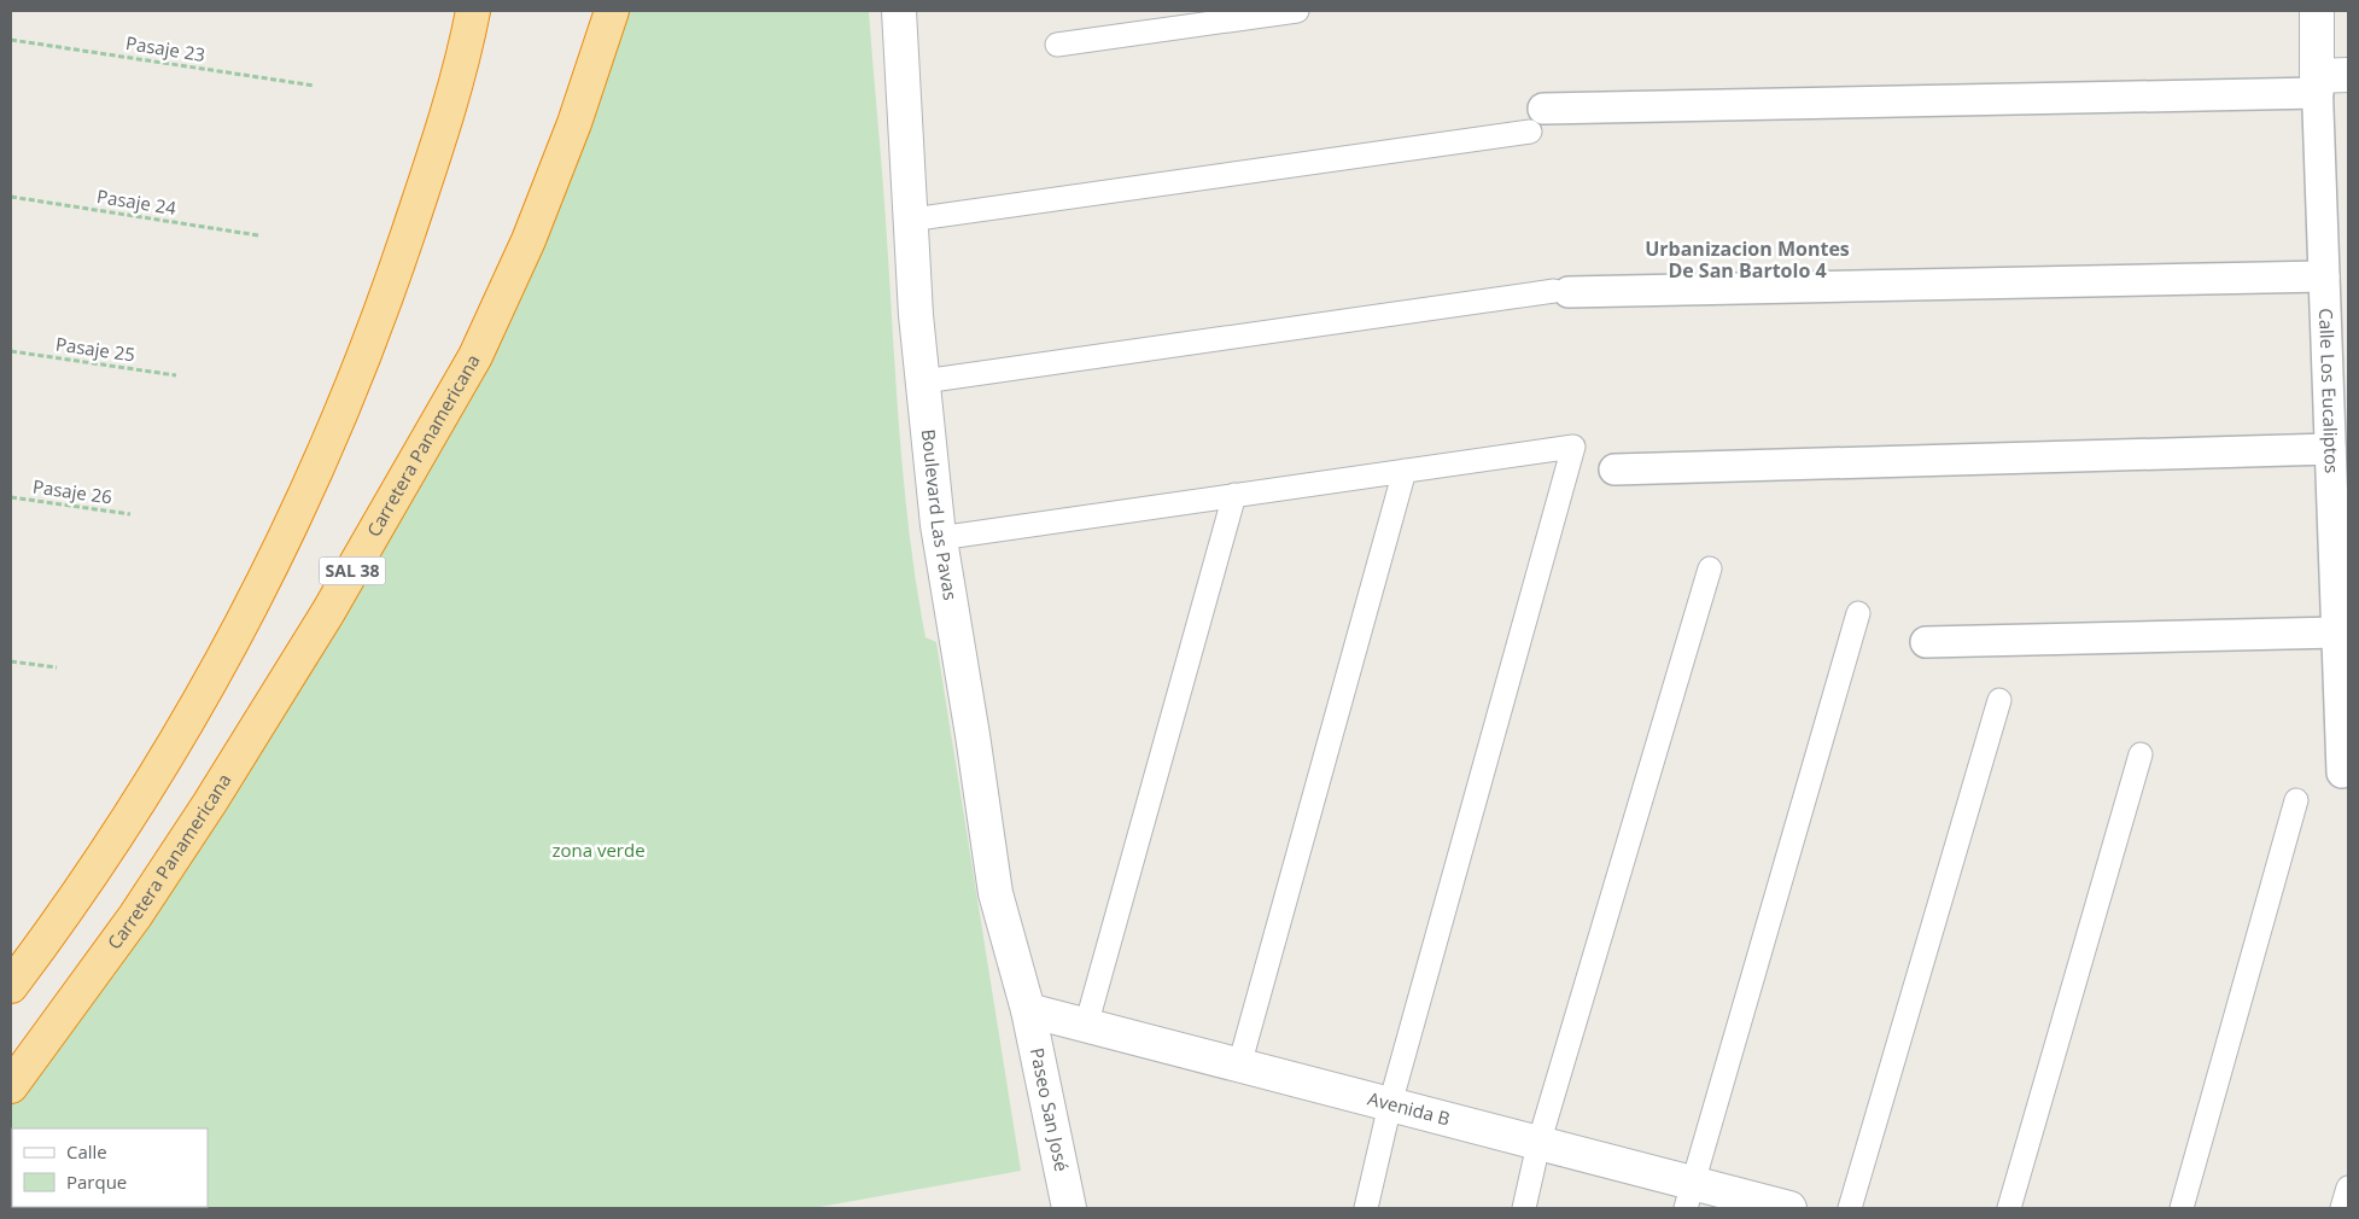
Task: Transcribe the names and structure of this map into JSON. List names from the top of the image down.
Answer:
{
  "streets": {
    "highway": ["Carretera Panamericana", "SAL 38"],
    "street": [
      "Calle Los Eucaliptos",
      "Boulevard Las Pavas",
      "Paseo San José",
      "Avenida B"
    ],
    "path": [
      "Pasaje 23",
      "Pasaje 24",
      "Pasaje 25",
      "Pasaje 26"
    ]
  },
  "crossings": [
    ["Boulevard Las Pavas", "Paseo San José"],
    ["Boulevard Las Pavas", "Avenida B"],
    ["Paseo San José", "Avenida B"]
  ],
  "districts": ["Urbanizacion Montes De San Bartolo 4"],
  "parks": ["zona verde"],
  "legend": ["Calle", "Parque"]
}
